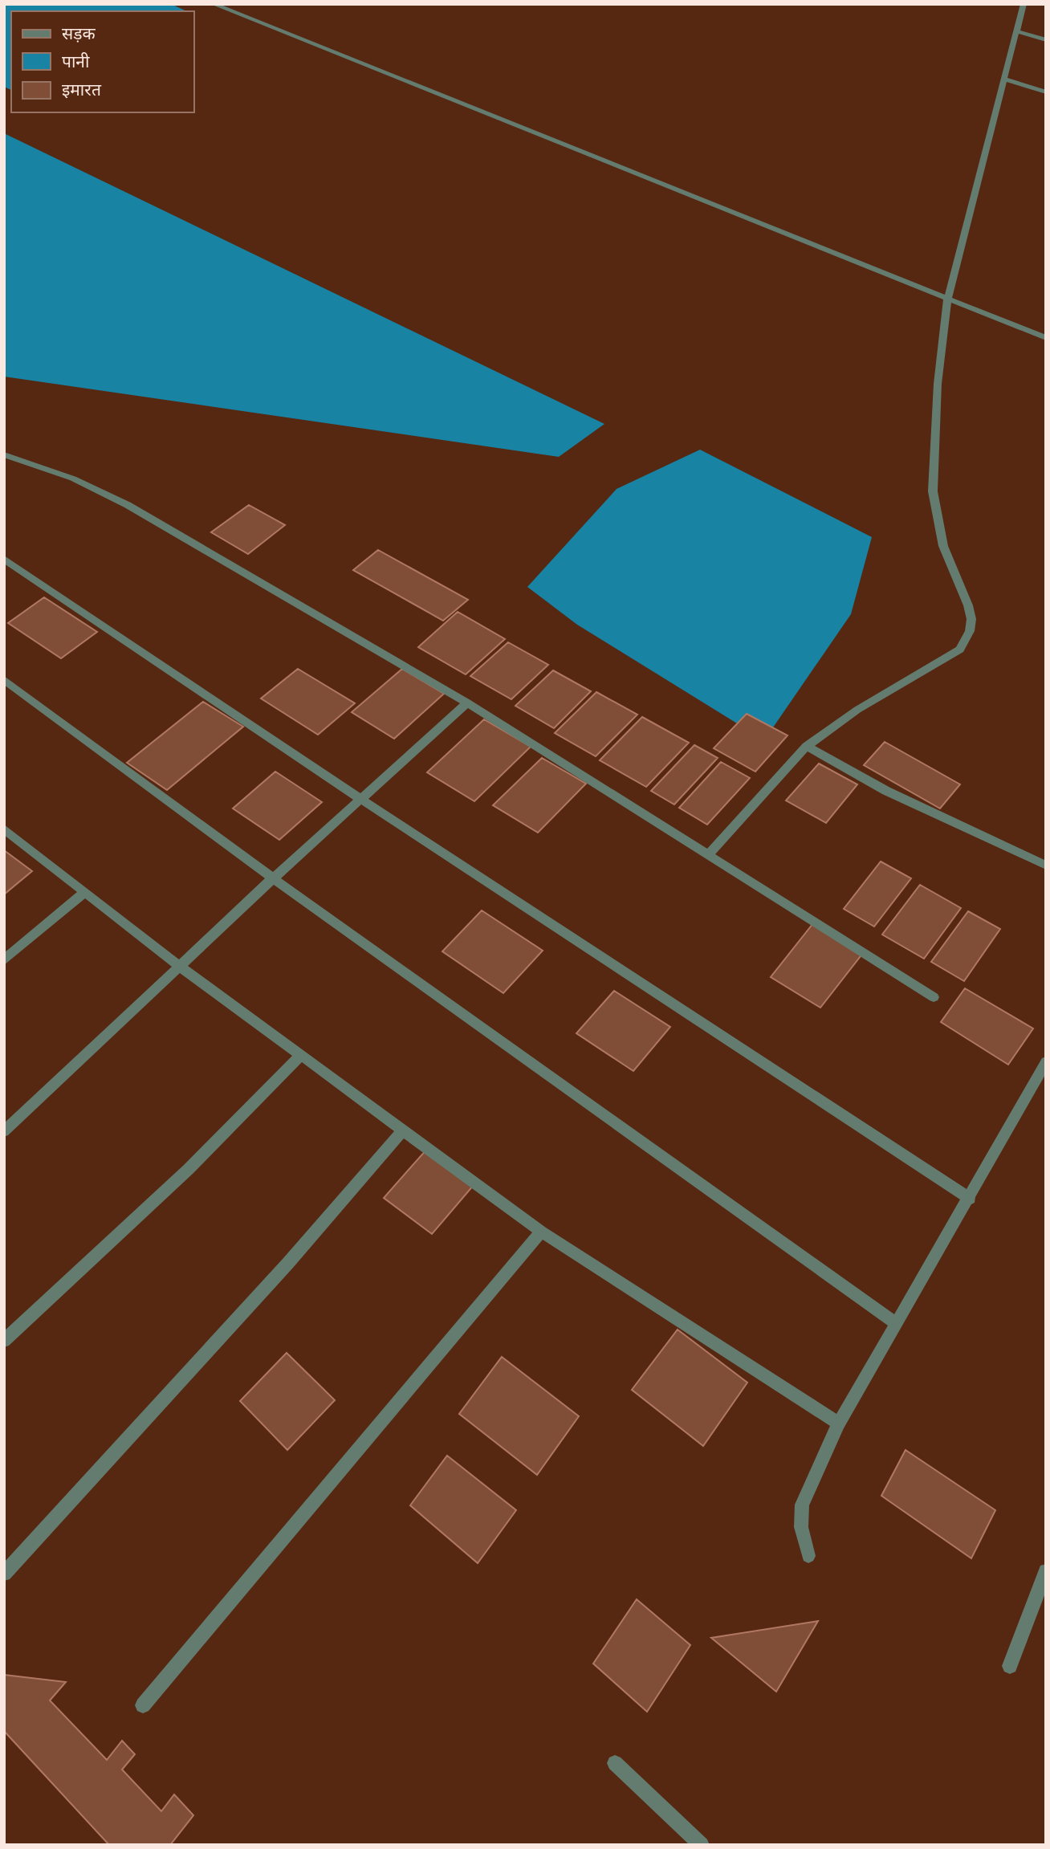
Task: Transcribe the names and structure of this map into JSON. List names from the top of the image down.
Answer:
{
  "legend": ["सड़क", "पानी", "इमारत"]
}
